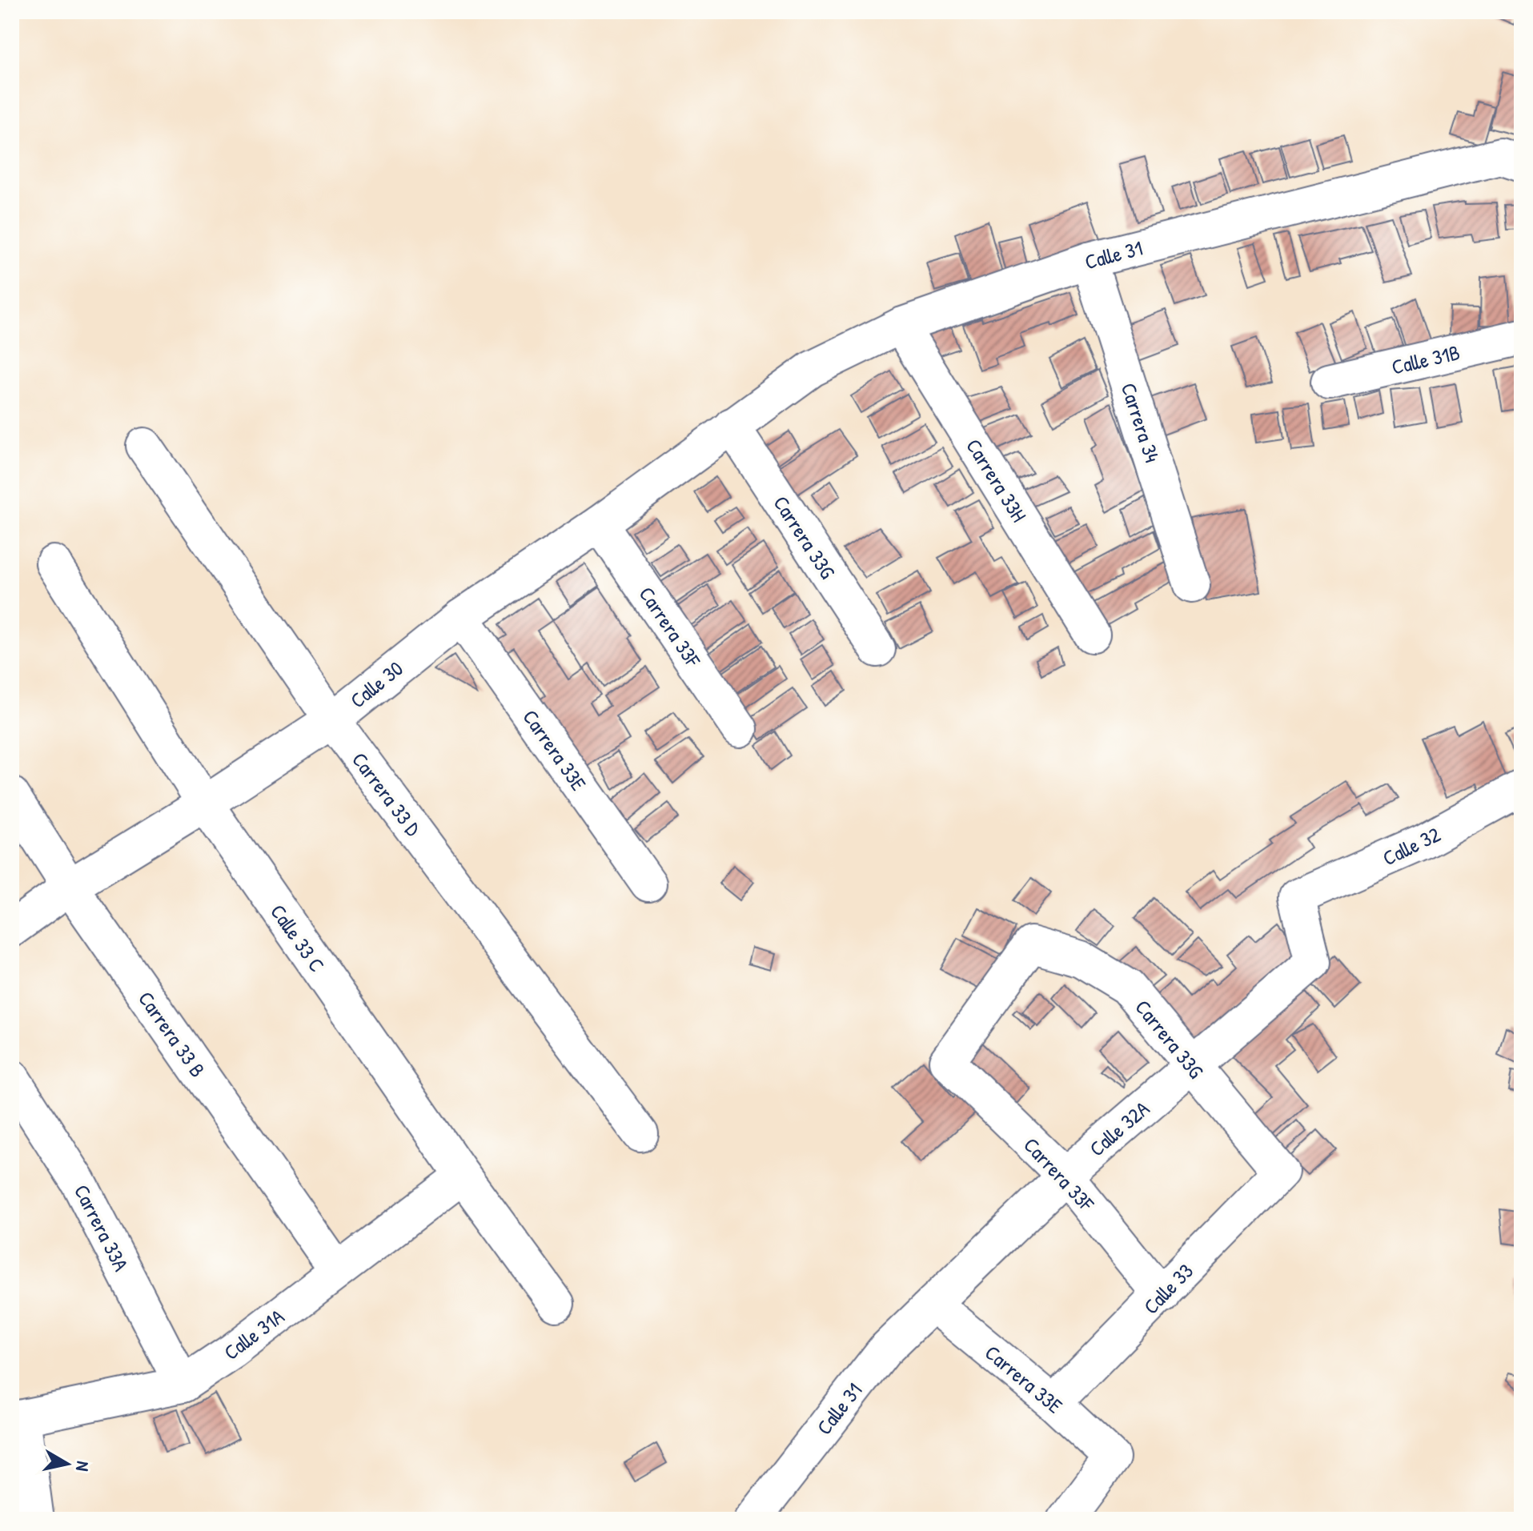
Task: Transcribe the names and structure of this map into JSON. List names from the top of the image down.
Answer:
{
  "streets": {
    "street": [
      "Calle 31",
      "Calle 31B",
      "Carrera 34",
      "Carrera 33H",
      "Carrera 33G",
      "Carrera 33F",
      "Calle 30",
      "Carrera 33E",
      "Carrera 33 D",
      "Calle 32",
      "Calle 33 C",
      "Carrera 33 B",
      "Calle 32A",
      "Carrera 33A",
      "Calle 33",
      "Calle 31A"
    ]
  },
  "crossings": [
    ["Calle 31", "Carrera 34"],
    ["Calle 31", "Carrera 33H"],
    ["Calle 31", "Carrera 33G"],
    ["Calle 31", "Calle 30"],
    ["Calle 31", "Carrera 33E"],
    ["Calle 31", "Calle 32A"],
    ["Carrera 33G", "Carrera 33F"],
    ["Carrera 33G", "Calle 30"],
    ["Carrera 33G", "Calle 32A"],
    ["Carrera 33G", "Calle 33"],
    ["Carrera 33F", "Calle 30"],
    ["Carrera 33F", "Calle 32A"],
    ["Carrera 33F", "Calle 33"],
    ["Calle 30", "Carrera 33E"],
    ["Calle 30", "Carrera 33 D"],
    ["Calle 30", "Calle 33 C"],
    ["Calle 30", "Carrera 33 B"],
    ["Carrera 33E", "Calle 32A"],
    ["Carrera 33E", "Calle 33"],
    ["Calle 32", "Calle 32A"],
    ["Calle 33 C", "Calle 31A"],
    ["Carrera 33 B", "Calle 31A"],
    ["Carrera 33A", "Calle 31A"]
  ],
  "north": "right"
}
